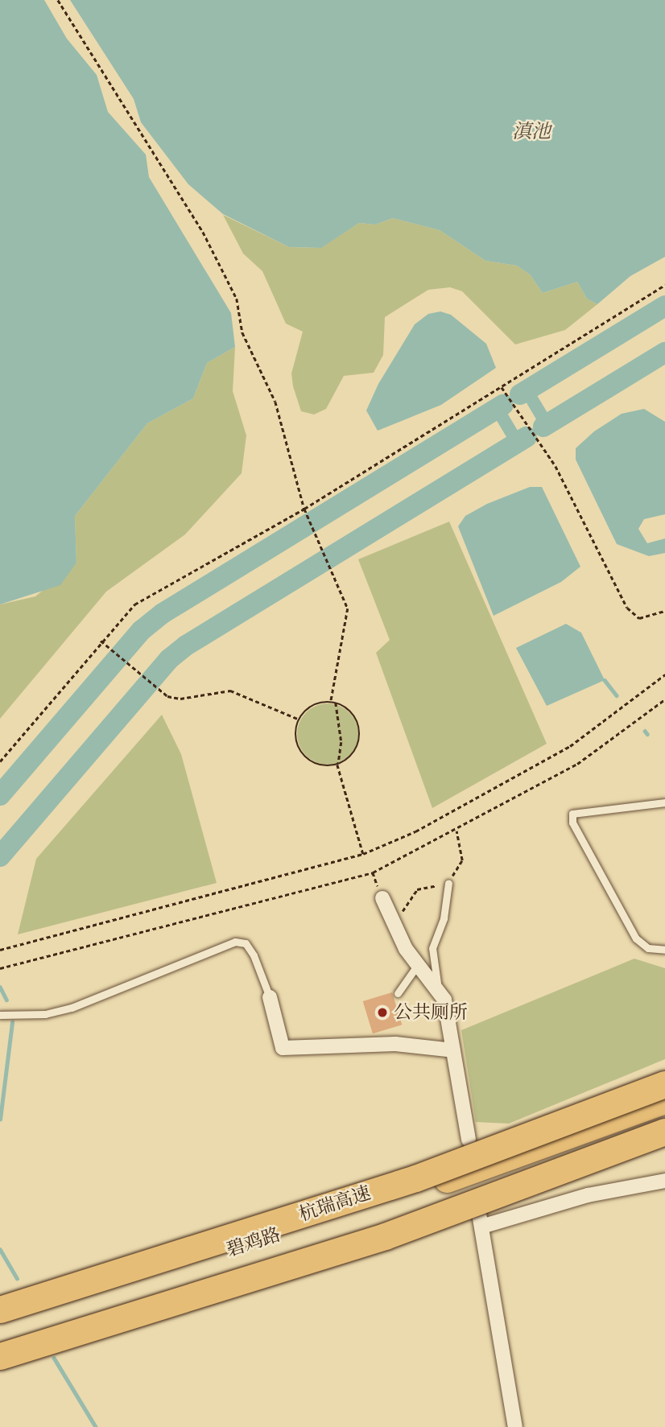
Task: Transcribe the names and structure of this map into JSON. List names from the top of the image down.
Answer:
{
  "streets": {
    "highway": ["杭瑞高速", "碧鸡路"]
  },
  "water": ["滇池"],
  "places": ["公共厕所"]
}
